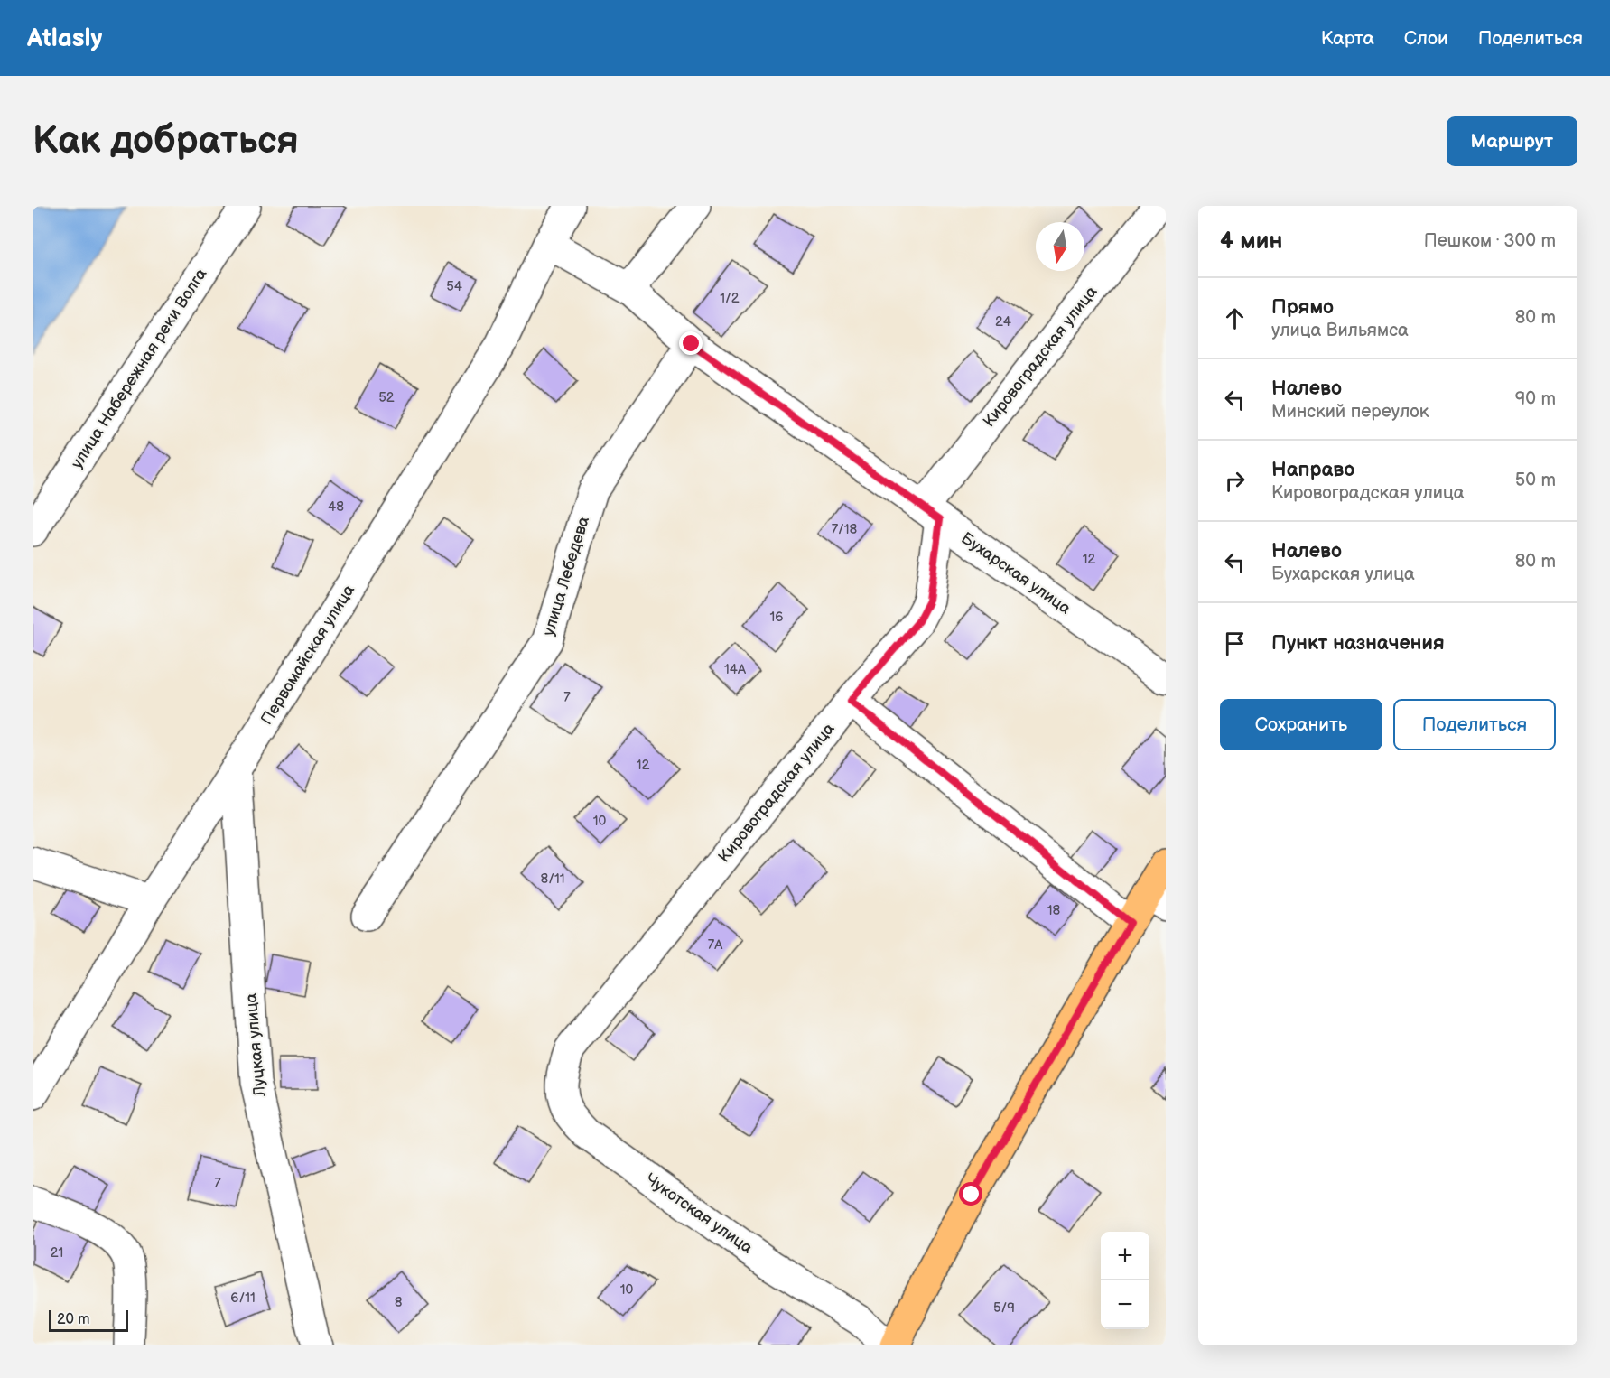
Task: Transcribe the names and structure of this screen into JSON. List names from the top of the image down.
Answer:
{
  "streets": {
    "street": [
      "Кировоградская улица",
      "улица Набережная реки Волга",
      "Бухарская улица",
      "улица Лебедева",
      "Первомайская улица",
      "Луцкая улица",
      "Чукотская улица"
    ]
  },
  "crossings": [
    ["Кировоградская улица", "Бухарская улица"],
    ["Кировоградская улица", "Чукотская улица"],
    ["Бухарская улица", "улица Лебедева"],
    ["Бухарская улица", "Первомайская улица"],
    ["Первомайская улица", "Луцкая улица"]
  ],
  "house_numbers": [
    "54",
    "1/2",
    "24",
    "52",
    "48",
    "7/18",
    "12",
    "16",
    "14А",
    "7",
    "12",
    "10",
    "8/11",
    "18",
    "7А",
    "7",
    "21",
    "10",
    "6/11",
    "8",
    "5/9"
  ],
  "scale_bar": "20 m",
  "north": "bottom",
  "page": {
    "header": "Atlasly",
    "nav": ["Карта", "Слои", "Поделиться"],
    "buttons": [
      "Маршрут",
      ["Сохранить", "Поделиться"]
    ],
    "title": "Как добраться",
    "heading": ["4 мин", "Пешком · 300 m"],
    "list": [
      ["Прямо", "улица Вильямса", "80 m"],
      ["Налево", "Минский переулок", "90 m"],
      ["Направо", "Кировоградская улица", "50 m"],
      ["Налево", "Бухарская улица", "80 m"],
      "Пункт назначения"
    ],
    "map_buttons": ["+", "−"],
    "scale": "20 m"
  }
}
